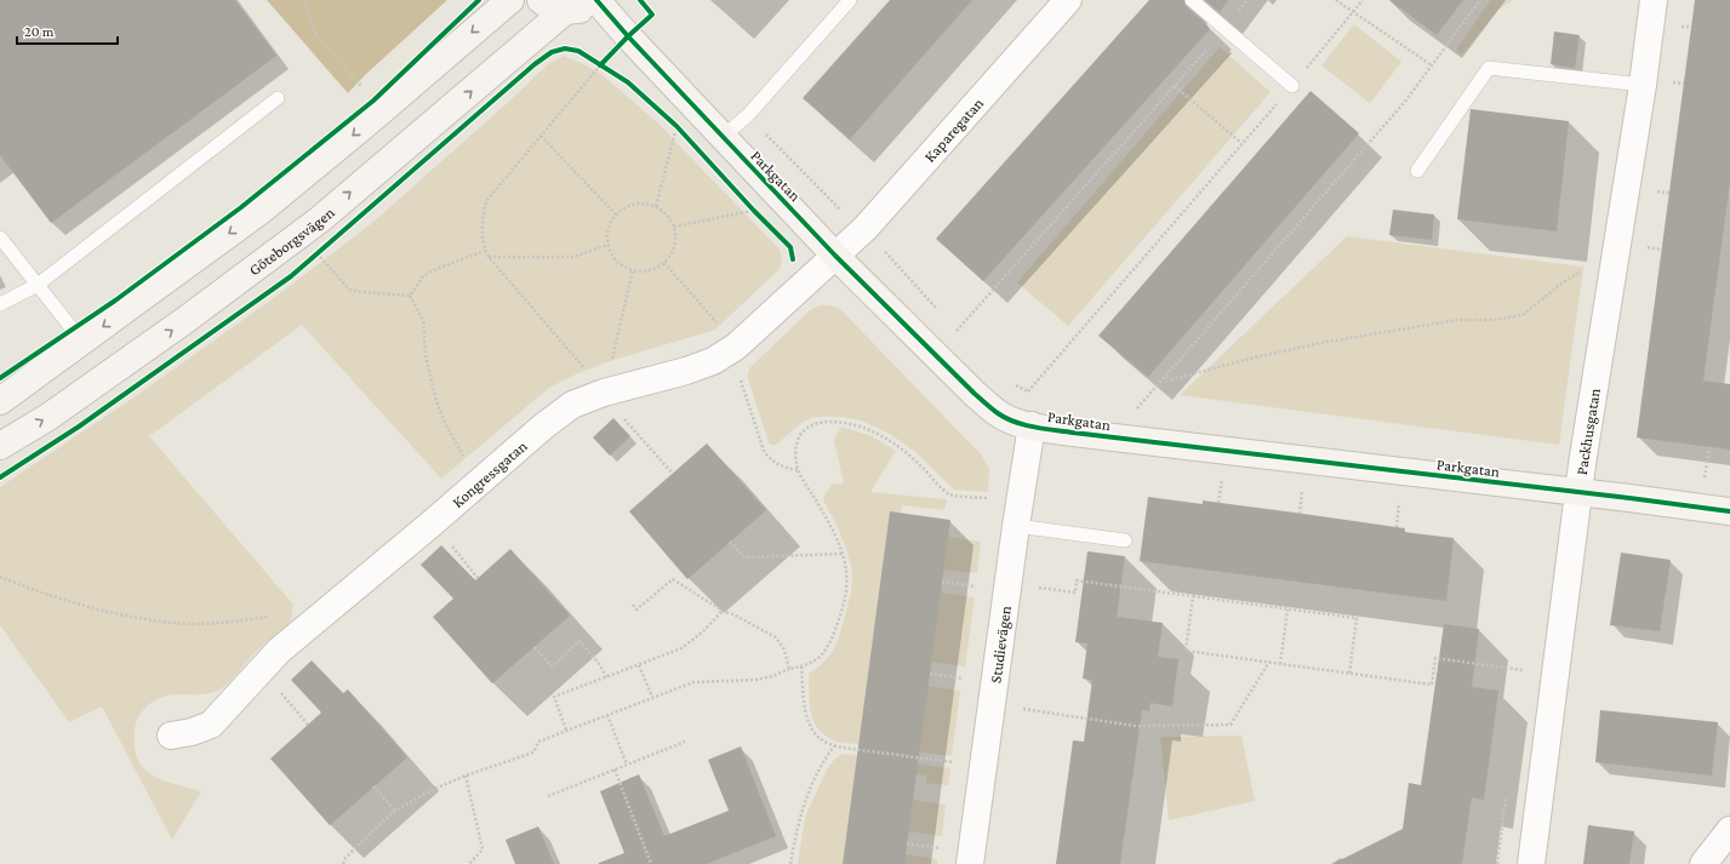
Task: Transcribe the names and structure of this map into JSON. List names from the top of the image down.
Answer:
{
  "streets": {
    "main road": ["Parkgatan", "Göteborgsvägen"],
    "street": [
      "Kaparegatan",
      "Packhusgatan",
      "Kongressgatan",
      "Studievägen"
    ]
  },
  "crossings": [
    ["Kaparegatan", "Parkgatan"],
    ["Kaparegatan", "Kongressgatan"],
    ["Parkgatan", "Göteborgsvägen"],
    ["Parkgatan", "Packhusgatan"],
    ["Parkgatan", "Kongressgatan"],
    ["Parkgatan", "Studievägen"]
  ],
  "scale_bar": "20 m"
}
